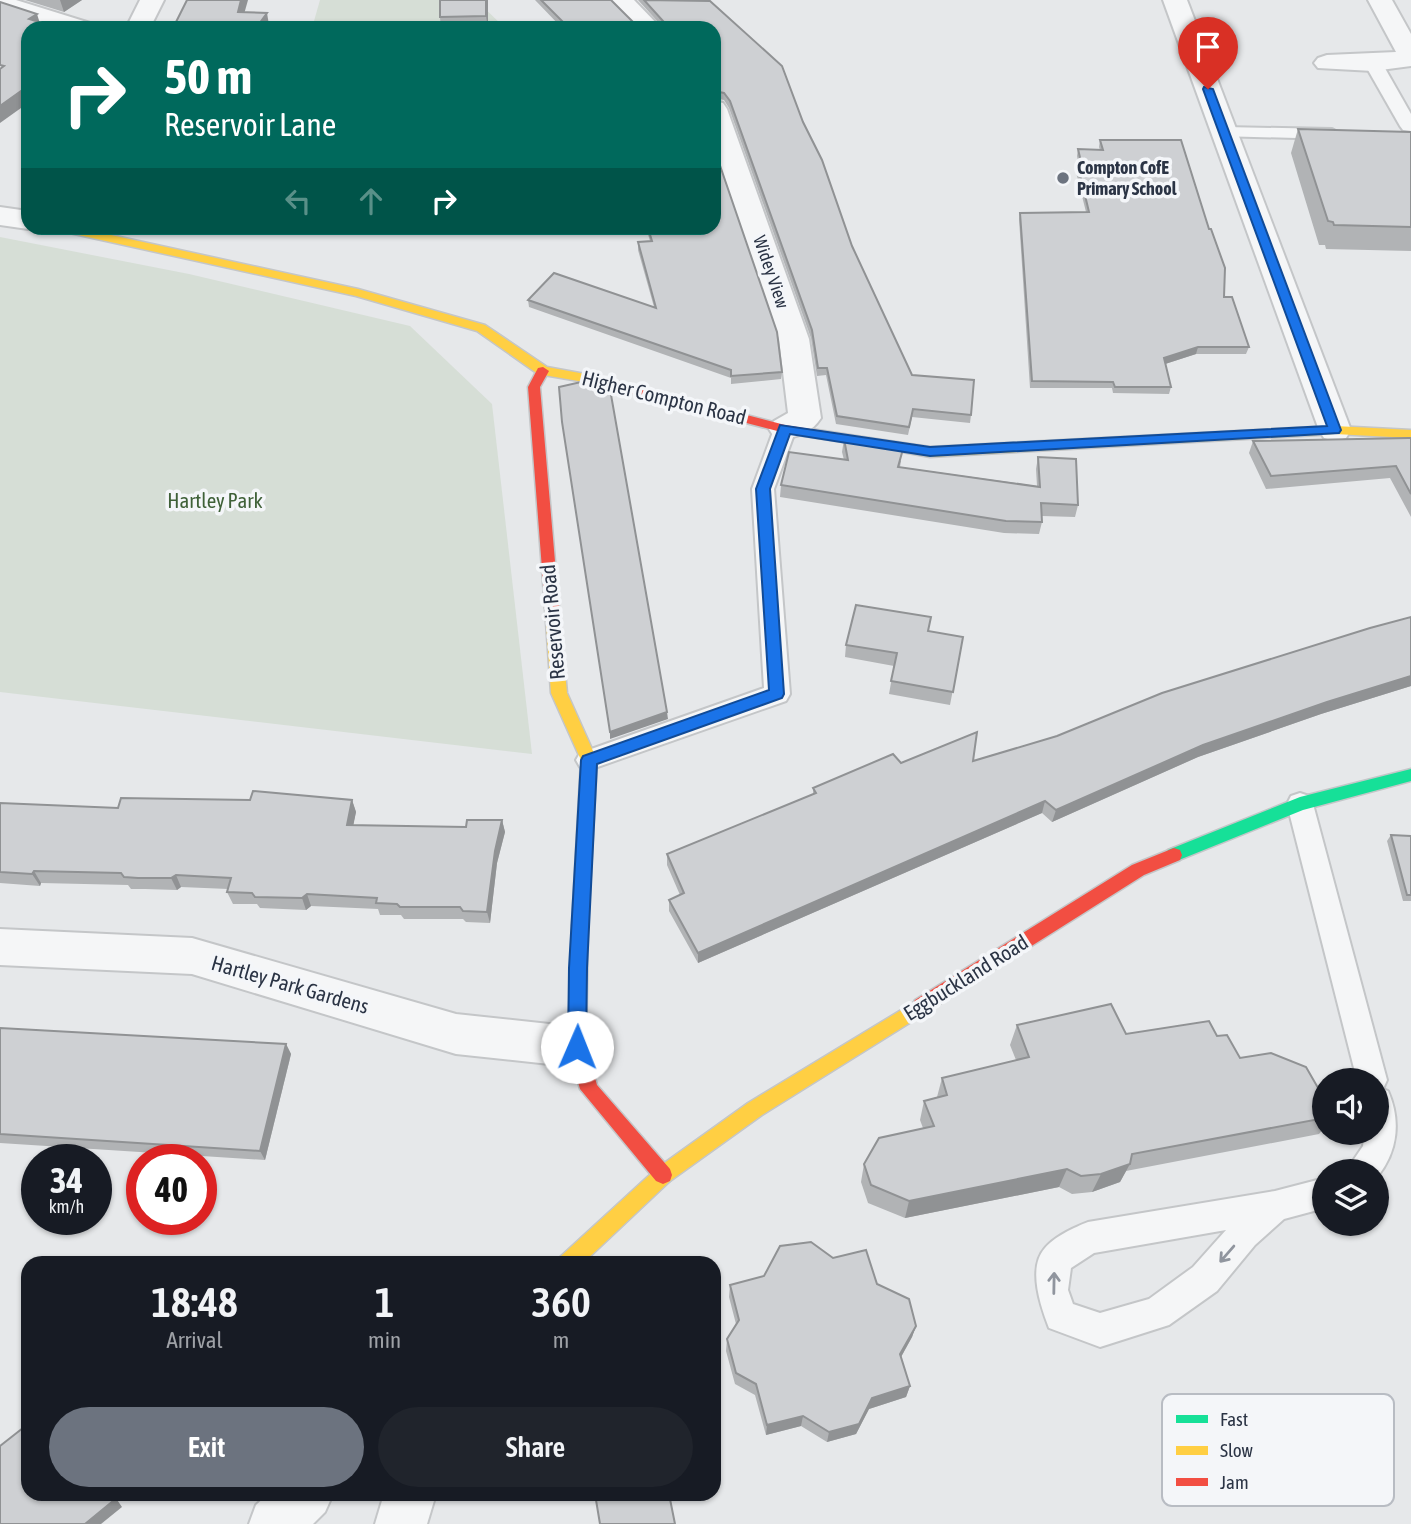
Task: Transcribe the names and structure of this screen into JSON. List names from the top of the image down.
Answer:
{
  "streets": {
    "street": [
      "Widey View",
      "Higher Compton Road",
      "Reservoir Road",
      "Eggbuckland Road",
      "Hartley Park Gardens"
    ]
  },
  "crossings": [
    ["Widey View", "Higher Compton Road"],
    ["Higher Compton Road", "Reservoir Road"],
    ["Reservoir Road", "Eggbuckland Road"],
    ["Reservoir Road", "Hartley Park Gardens"]
  ],
  "parks": ["Hartley Park"],
  "places": ["Compton CofE Primary School"],
  "legend": ["Fast", "Slow", "Jam"],
  "page": {
    "turn": ["50 m", "Reservoir Lane"],
    "speed": "34 km/h",
    "limit": "40",
    "eta": [
      "18:48",
      "Arrival",
      "1",
      "min",
      "360",
      "m"
    ],
    "buttons": ["Exit", "Share"]
  }
}
